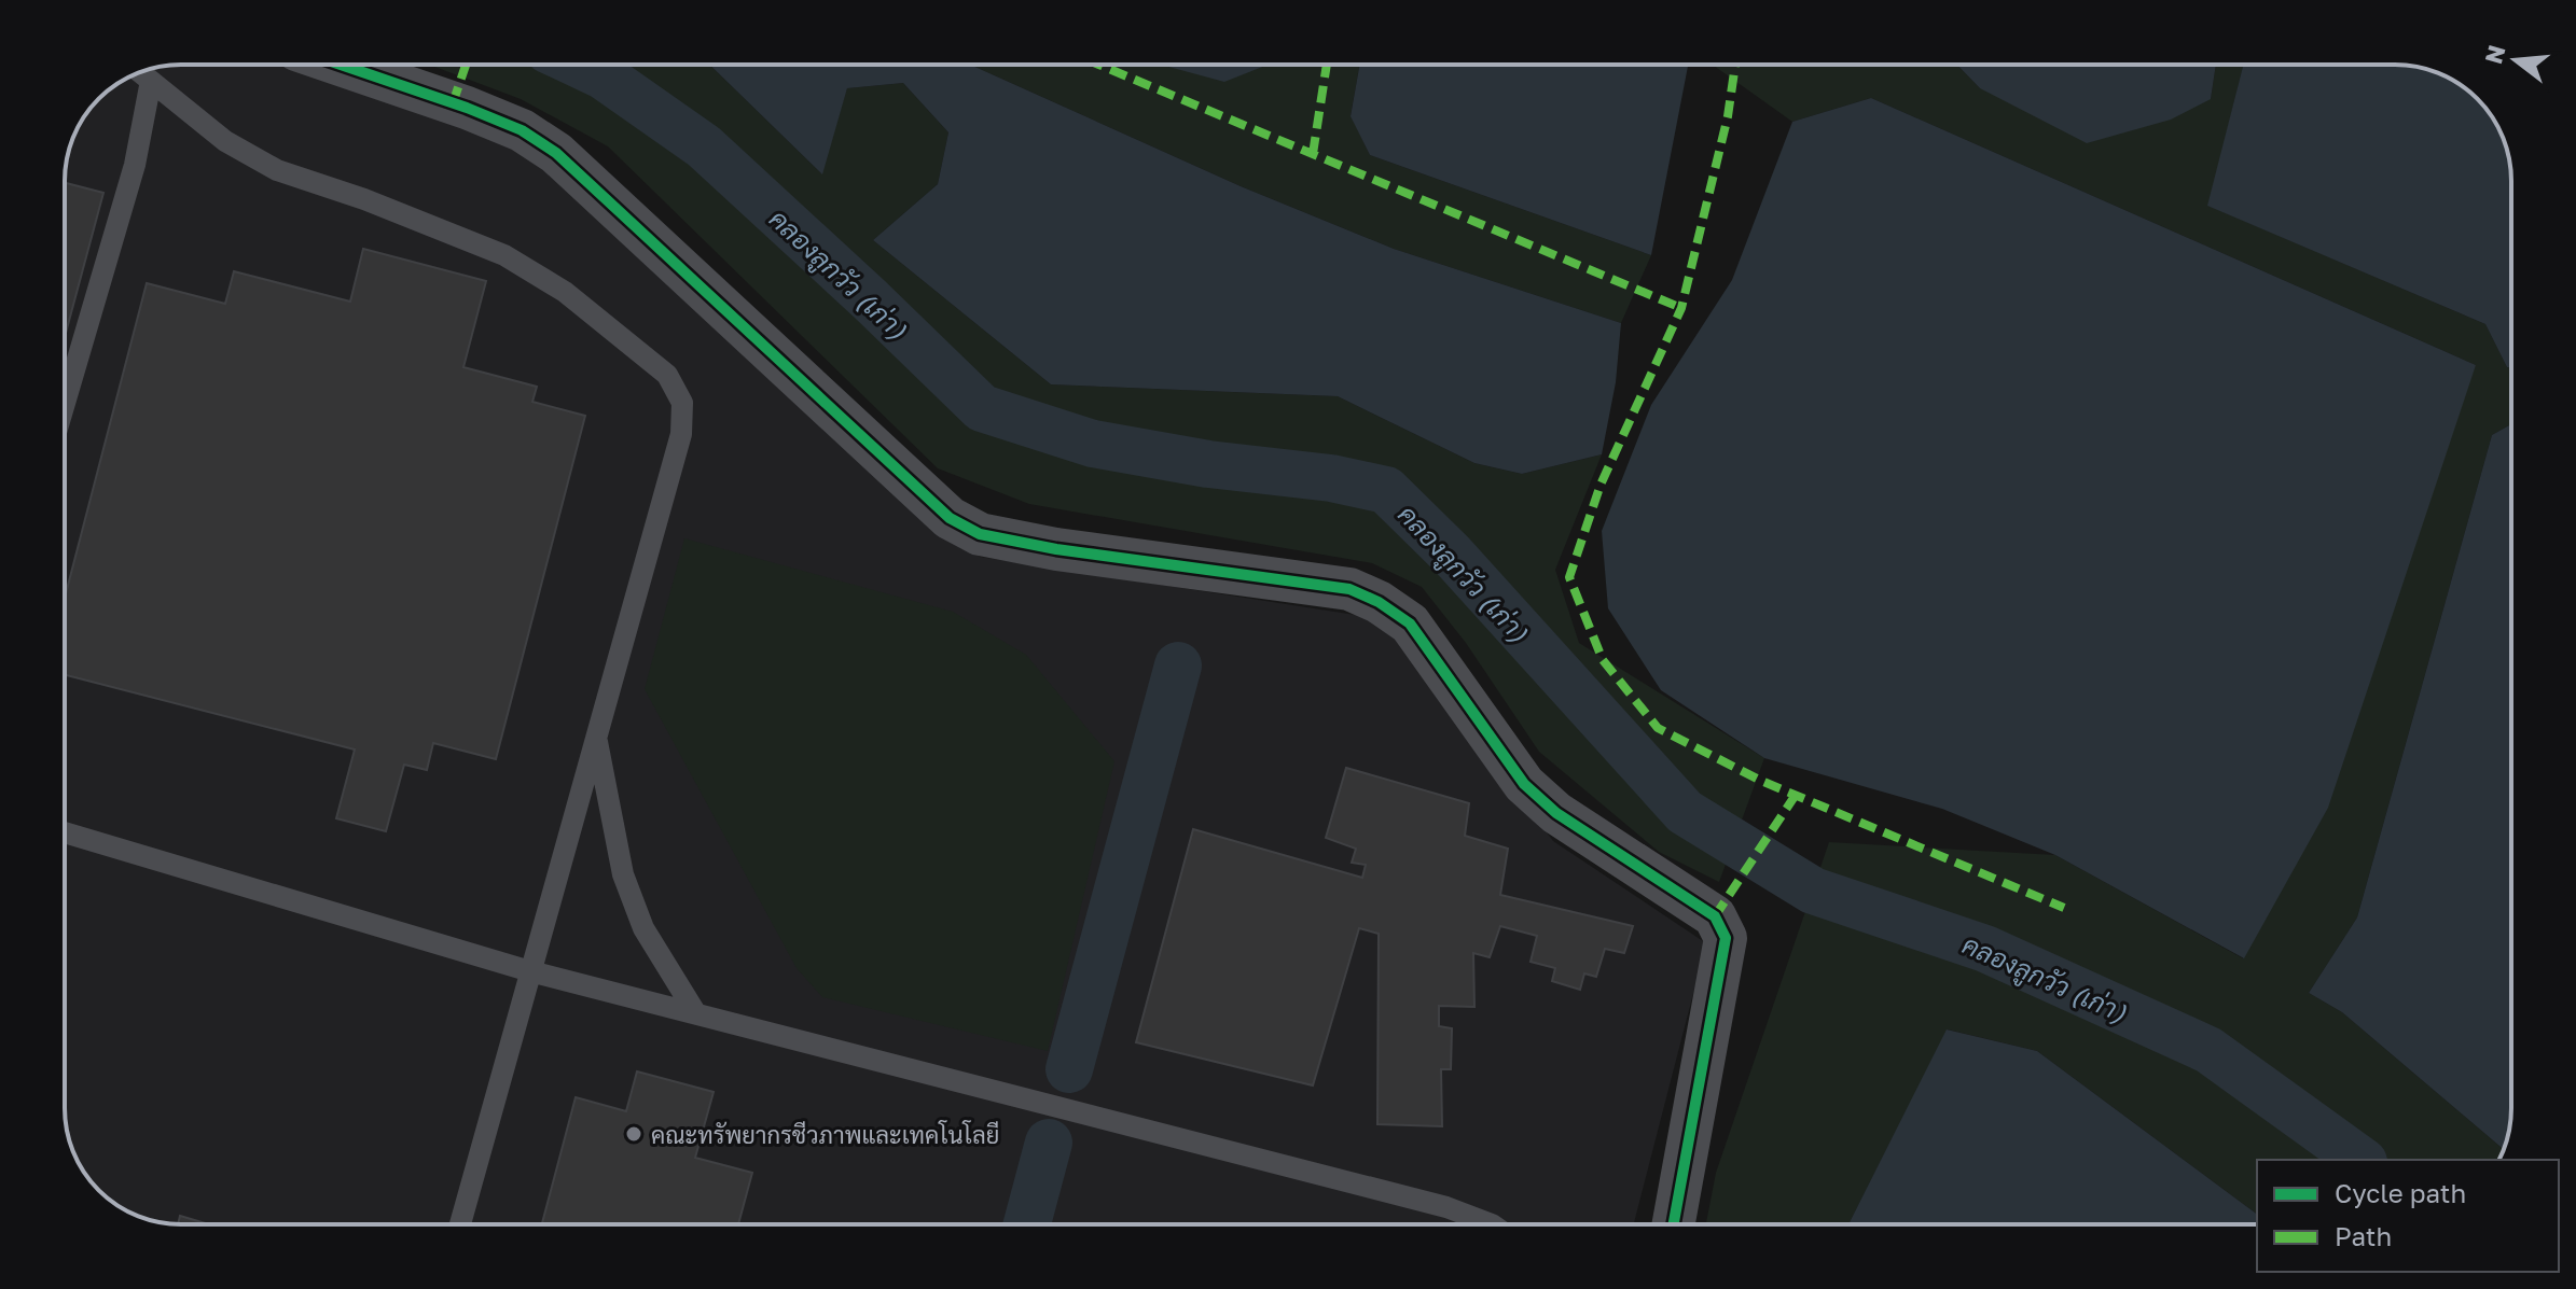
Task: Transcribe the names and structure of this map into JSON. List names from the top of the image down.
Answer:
{
  "water": ["คลองลูกวัว (เก่า)"],
  "places": ["คณะทรัพยากรชีวภาพและเทคโนโลยี"],
  "legend": ["Cycle path", "Path"],
  "north": "left"
}
